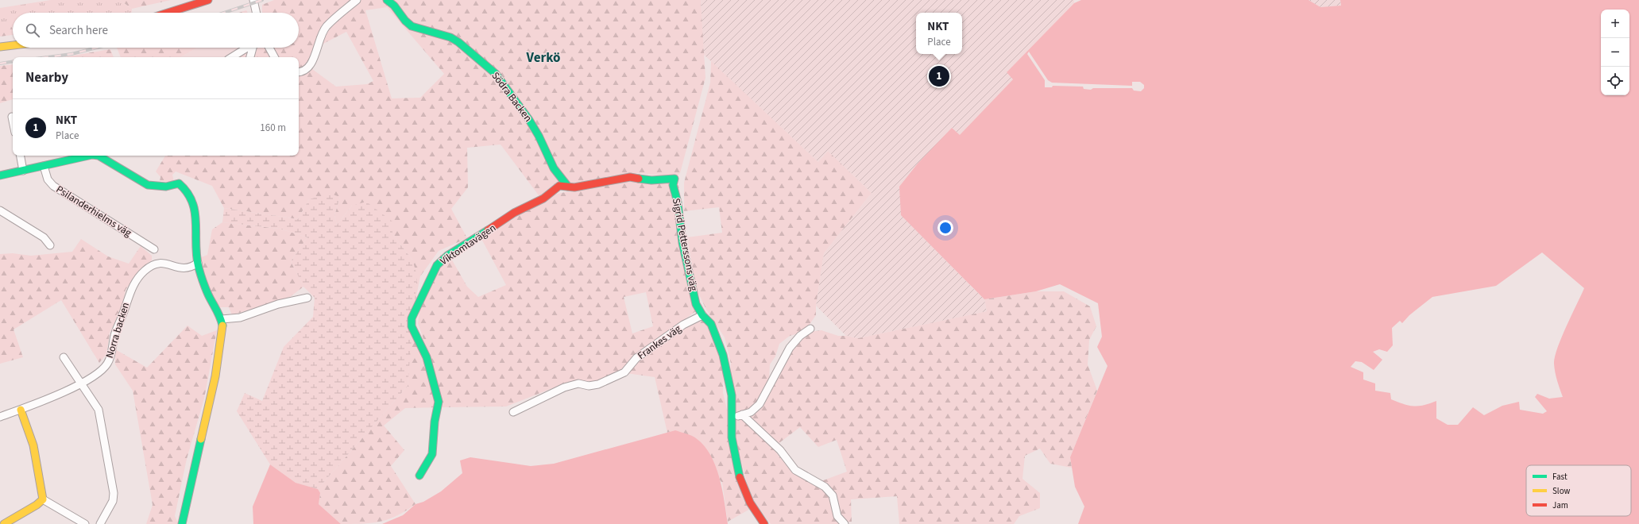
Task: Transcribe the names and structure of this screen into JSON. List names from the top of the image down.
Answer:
{
  "streets": {
    "street": [
      "Södra Backen",
      "Psilanderhielms väg",
      "Viktomtavägen",
      "Sigrid Petterssons väg",
      "Norra backen",
      "Frankes väg"
    ]
  },
  "crossings": [
    ["Södra Backen", "Viktomtavägen"],
    ["Viktomtavägen", "Sigrid Petterssons väg"],
    ["Sigrid Petterssons väg", "Frankes väg"]
  ],
  "districts": ["Verkö"],
  "legend": ["Fast", "Slow", "Jam"],
  "page": {
    "map_buttons": ["+", "−"],
    "popup": ["NKT", "Place"],
    "search": "Search here",
    "heading": "Nearby",
    "pins": "1",
    "list": [
      {
        "mark": "1",
        "name": "NKT",
        "note": "Place",
        "value": "160 m"
      }
    ]
  }
}
